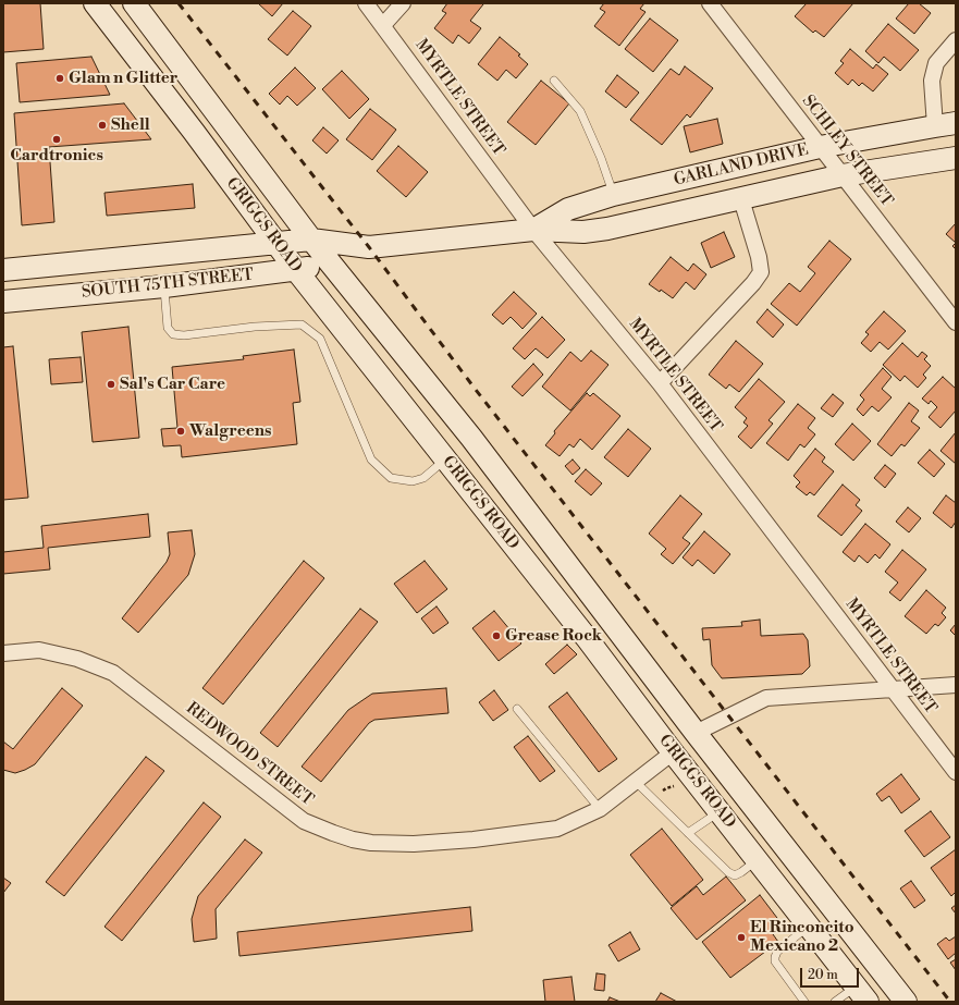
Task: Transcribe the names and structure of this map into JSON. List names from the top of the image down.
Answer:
{
  "streets": {
    "main road": ["GARLAND DRIVE", "GRIGGS ROAD", "SOUTH 75TH STREET"],
    "street": ["MYRTLE STREET", "SCHLEY STREET", "REDWOOD STREET"]
  },
  "crossings": [
    ["MYRTLE STREET", "GARLAND DRIVE"],
    ["SCHLEY STREET", "GARLAND DRIVE"],
    ["GARLAND DRIVE", "GRIGGS ROAD"],
    ["GARLAND DRIVE", "SOUTH 75TH STREET"],
    ["GRIGGS ROAD", "SOUTH 75TH STREET"],
    ["GRIGGS ROAD", "REDWOOD STREET"]
  ],
  "places": [
    "Glam n Glitter",
    "Shell",
    "Cardtronics",
    "Sal's Car Care",
    "Walgreens",
    "Grease Rock",
    "El Rinconcito Mexicano 2"
  ],
  "scale_bar": "20 m"
}
